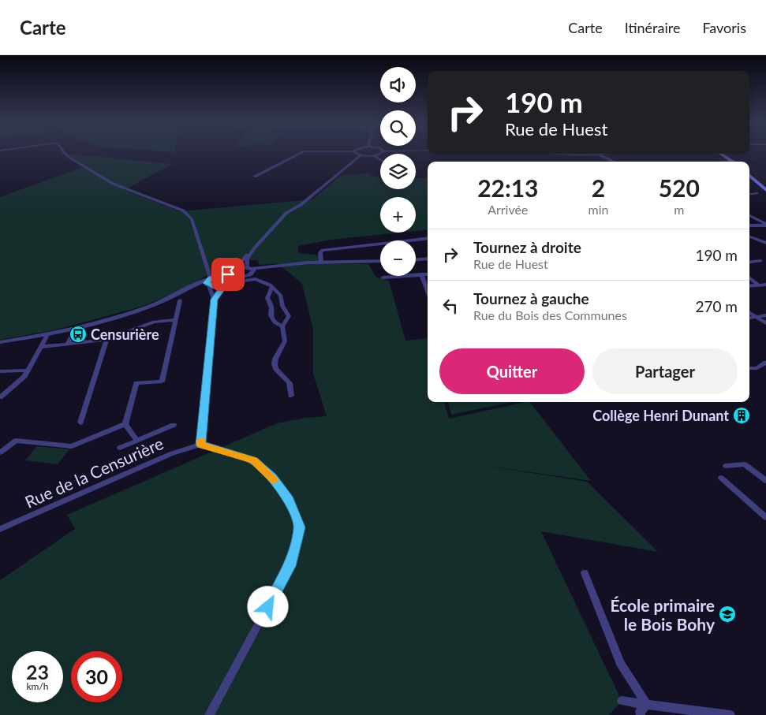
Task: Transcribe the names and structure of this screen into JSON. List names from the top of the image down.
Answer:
{
  "streets": {
    "street": ["Rue de la Censurière"]
  },
  "places": {
    "bus stop": ["Censurière"],
    "building": ["Collège Henri Dunant"],
    "school or university": ["École primaire le Bois Bohy"]
  },
  "page": {
    "header": "Carte",
    "nav": ["Carte", "Itinéraire", "Favoris"],
    "map_buttons": ["+", "−"],
    "turn": ["190 m", "Rue de Huest"],
    "eta": [
      "22:13",
      "Arrivée",
      "2",
      "min",
      "520",
      "m"
    ],
    "list": [
      {
        "name": "Tournez à droite",
        "note": "Rue de Huest",
        "value": "190 m"
      },
      {
        "name": "Tournez à gauche",
        "note": "Rue du Bois des Communes",
        "value": "270 m"
      }
    ],
    "buttons": ["Quitter", "Partager"],
    "speed": "23 km/h",
    "limit": "30"
  }
}
